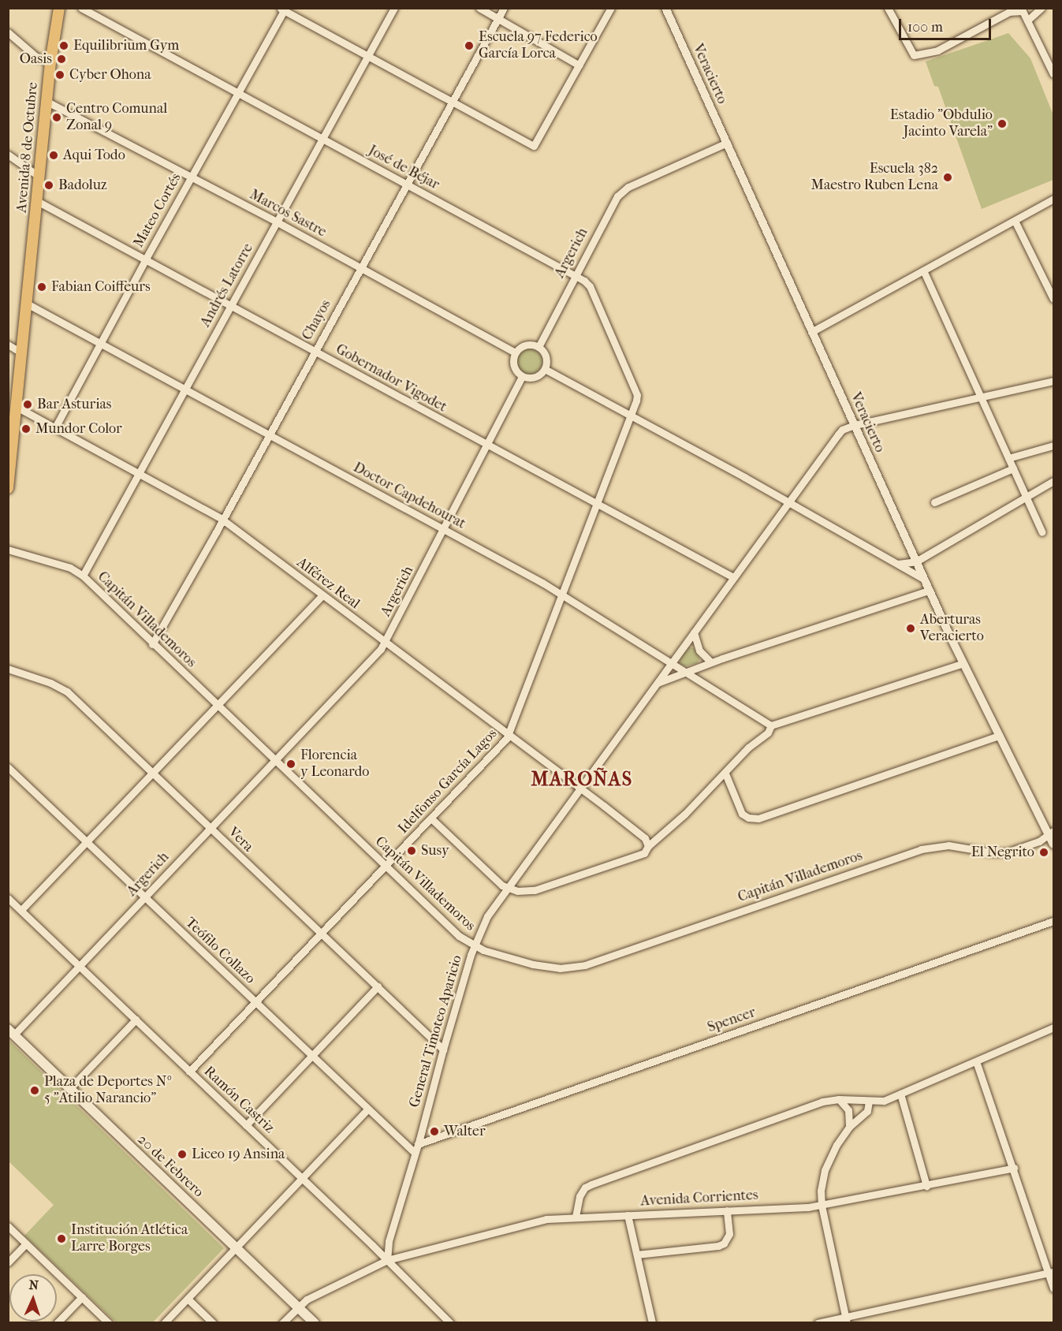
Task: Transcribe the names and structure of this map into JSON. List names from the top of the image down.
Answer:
{
  "streets": {
    "main road": ["Avenida 8 de Octubre", "20 de Febrero"],
    "street": [
      "Veracierto",
      "José de Béjar",
      "Mateo Cortés",
      "Marcos Sastre",
      "Argerich",
      "Andrés Latorre",
      "Chayos",
      "Gobernador Vigodet",
      "Doctor Capdehourat",
      "Alférez Real",
      "Capitán Villademoros",
      "Idelfonso García Lagos",
      "Vera",
      "Teófilo Collazo",
      "Spencer",
      "General Timoteo Aparicio",
      "Ramón Castriz",
      "Avenida Corrientes"
    ]
  },
  "crossings": [
    ["Veracierto", "Argerich"],
    ["Veracierto", "Capitán Villademoros"],
    ["Veracierto", "General Timoteo Aparicio"],
    ["Avenida 8 de Octubre", "Marcos Sastre"],
    ["Avenida 8 de Octubre", "Gobernador Vigodet"],
    ["Avenida 8 de Octubre", "Doctor Capdehourat"],
    ["Avenida 8 de Octubre", "Alférez Real"],
    ["José de Béjar", "Mateo Cortés"],
    ["José de Béjar", "Argerich"],
    ["José de Béjar", "Andrés Latorre"],
    ["José de Béjar", "Chayos"],
    ["José de Béjar", "Idelfonso García Lagos"],
    ["Mateo Cortés", "Marcos Sastre"],
    ["Mateo Cortés", "Gobernador Vigodet"],
    ["Mateo Cortés", "Doctor Capdehourat"],
    ["Mateo Cortés", "Alférez Real"],
    ["Marcos Sastre", "Argerich"],
    ["Marcos Sastre", "Andrés Latorre"],
    ["Marcos Sastre", "Chayos"],
    ["Argerich", "Gobernador Vigodet"],
    ["Argerich", "Doctor Capdehourat"],
    ["Argerich", "Alférez Real"],
    ["Argerich", "Capitán Villademoros"],
    ["Argerich", "Vera"],
    ["Argerich", "Teófilo Collazo"],
    ["Argerich", "Ramón Castriz"],
    ["Argerich", "20 de Febrero"],
    ["Andrés Latorre", "Gobernador Vigodet"],
    ["Andrés Latorre", "Doctor Capdehourat"],
    ["Andrés Latorre", "Alférez Real"],
    ["Andrés Latorre", "Capitán Villademoros"],
    ["Chayos", "Gobernador Vigodet"],
    ["Chayos", "Doctor Capdehourat"],
    ["Chayos", "Alférez Real"],
    ["Chayos", "Capitán Villademoros"],
    ["Gobernador Vigodet", "Idelfonso García Lagos"],
    ["Gobernador Vigodet", "General Timoteo Aparicio"],
    ["Doctor Capdehourat", "Idelfonso García Lagos"],
    ["Doctor Capdehourat", "General Timoteo Aparicio"],
    ["Alférez Real", "Idelfonso García Lagos"],
    ["Alférez Real", "General Timoteo Aparicio"],
    ["Capitán Villademoros", "Idelfonso García Lagos"],
    ["Capitán Villademoros", "General Timoteo Aparicio"],
    ["Idelfonso García Lagos", "Vera"],
    ["Idelfonso García Lagos", "Teófilo Collazo"],
    ["Idelfonso García Lagos", "Ramón Castriz"],
    ["Vera", "General Timoteo Aparicio"],
    ["Teófilo Collazo", "General Timoteo Aparicio"],
    ["Spencer", "General Timoteo Aparicio"],
    ["General Timoteo Aparicio", "Ramón Castriz"],
    ["General Timoteo Aparicio", "Avenida Corrientes"],
    ["Ramón Castriz", "Avenida Corrientes"]
  ],
  "districts": ["MAROÑAS"],
  "places": [
    "Equilibrium Gym",
    "Escuela 97 Federico García Lorca",
    "Oasis",
    "Cyber Ohona",
    "Centro Comunal Zonal 9",
    "Estadio \"Obdulio Jacinto Varela\"",
    "Aqui Todo",
    "Escuela 382 Maestro Ruben Lena",
    "Badoluz",
    "Fabian Coiffeurs",
    "Bar Asturias",
    "Mundor Color",
    "Aberturas Veracierto",
    "Florencia y Leonardo",
    "Susy",
    "El Negrito",
    "Plaza de Deportes Nº 5 \"Atilio Narancio\"",
    "Walter",
    "Liceo 19 Ansina",
    "Institución Atlética Larre Borges"
  ],
  "scale_bar": "100 m",
  "north": "top"
}
